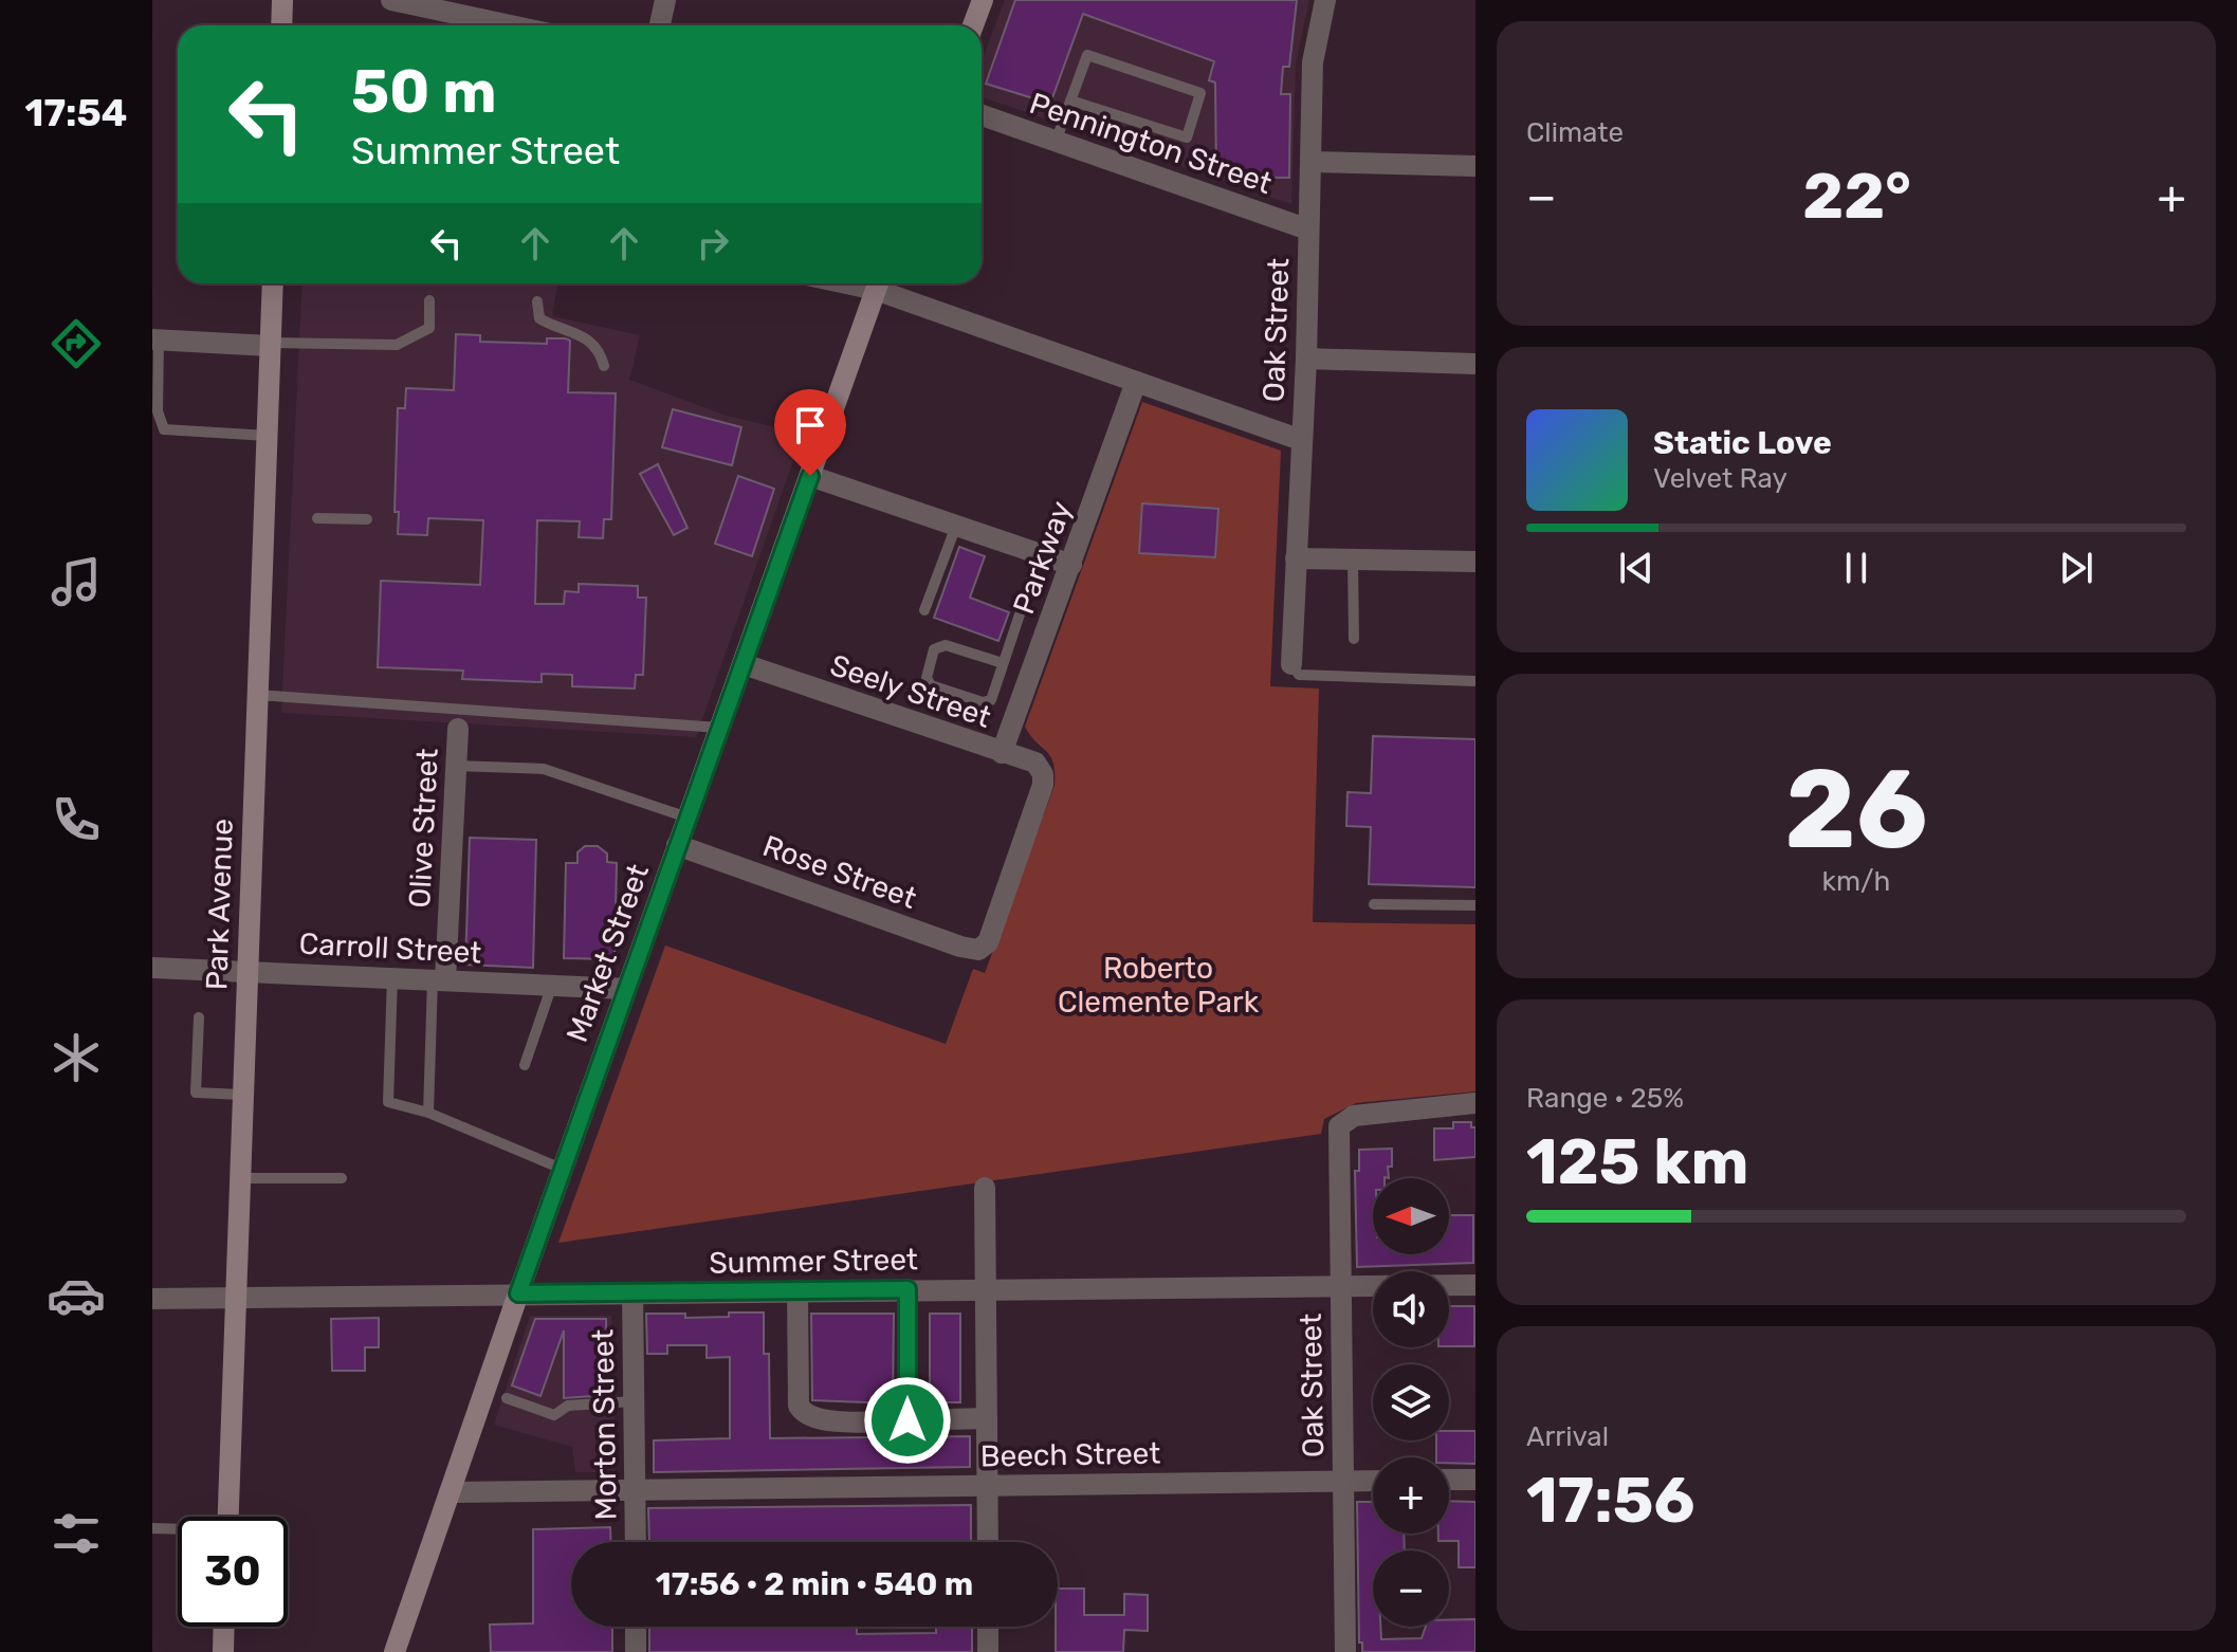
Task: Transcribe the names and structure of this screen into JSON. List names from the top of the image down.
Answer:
{
  "streets": {
    "main road": ["Park Avenue", "Market Street"],
    "street": [
      "Pennington Street",
      "Oak Street",
      "Parkway",
      "Seely Street",
      "Olive Street",
      "Rose Street",
      "Carroll Street",
      "Summer Street",
      "Morton Street",
      "Beech Street"
    ]
  },
  "crossings": [
    ["Pennington Street", "Oak Street"],
    ["Oak Street", "Summer Street"],
    ["Oak Street", "Beech Street"],
    ["Parkway", "Seely Street"],
    ["Seely Street", "Rose Street"],
    ["Seely Street", "Market Street"],
    ["Olive Street", "Carroll Street"],
    ["Rose Street", "Market Street"],
    ["Park Avenue", "Carroll Street"],
    ["Park Avenue", "Summer Street"],
    ["Carroll Street", "Market Street"],
    ["Market Street", "Summer Street"],
    ["Market Street", "Beech Street"],
    ["Summer Street", "Morton Street"],
    ["Morton Street", "Beech Street"]
  ],
  "parks": ["Roberto Clemente Park"],
  "north": "left",
  "page": {
    "tabs": "17:54",
    "tile": [
      "Climate",
      ["26", "km/h"],
      ["Range · 25%", "125 km"],
      ["Arrival", "17:56"]
    ],
    "turn": ["50 m", "Summer Street"],
    "heat": ["−", "22°", "+"],
    "song": ["Static Love", "Velvet Ray"],
    "map_buttons": ["+", "−"],
    "limit": "30",
    "trip": "17:56 · 2 min · 540 m"
  }
}
